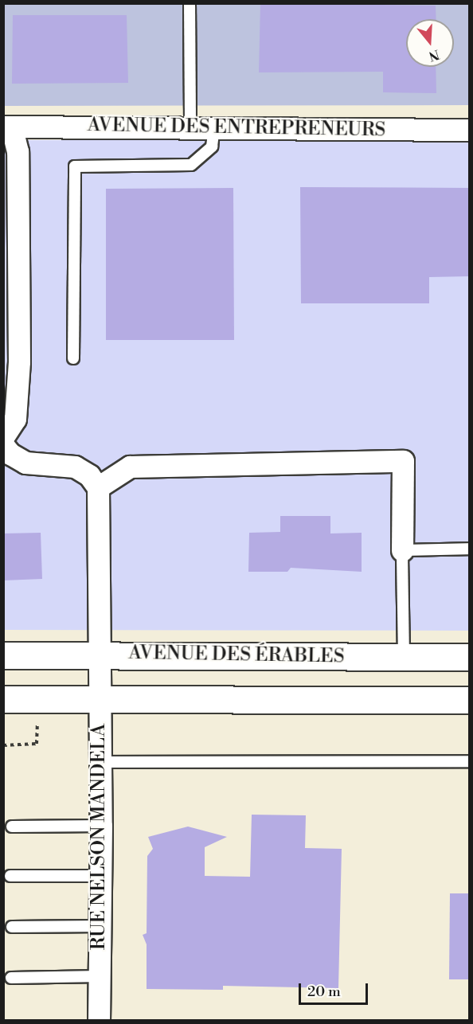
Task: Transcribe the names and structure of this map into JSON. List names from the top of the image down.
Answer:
{
  "streets": {
    "main road": ["AVENUE DES ÉRABLES"],
    "street": ["AVENUE DES ENTREPRENEURS", "RUE NELSON MANDELA"]
  },
  "crossings": [
    ["AVENUE DES ÉRABLES", "RUE NELSON MANDELA"]
  ],
  "scale_bar": "20 m",
  "north": "bottom"
}
